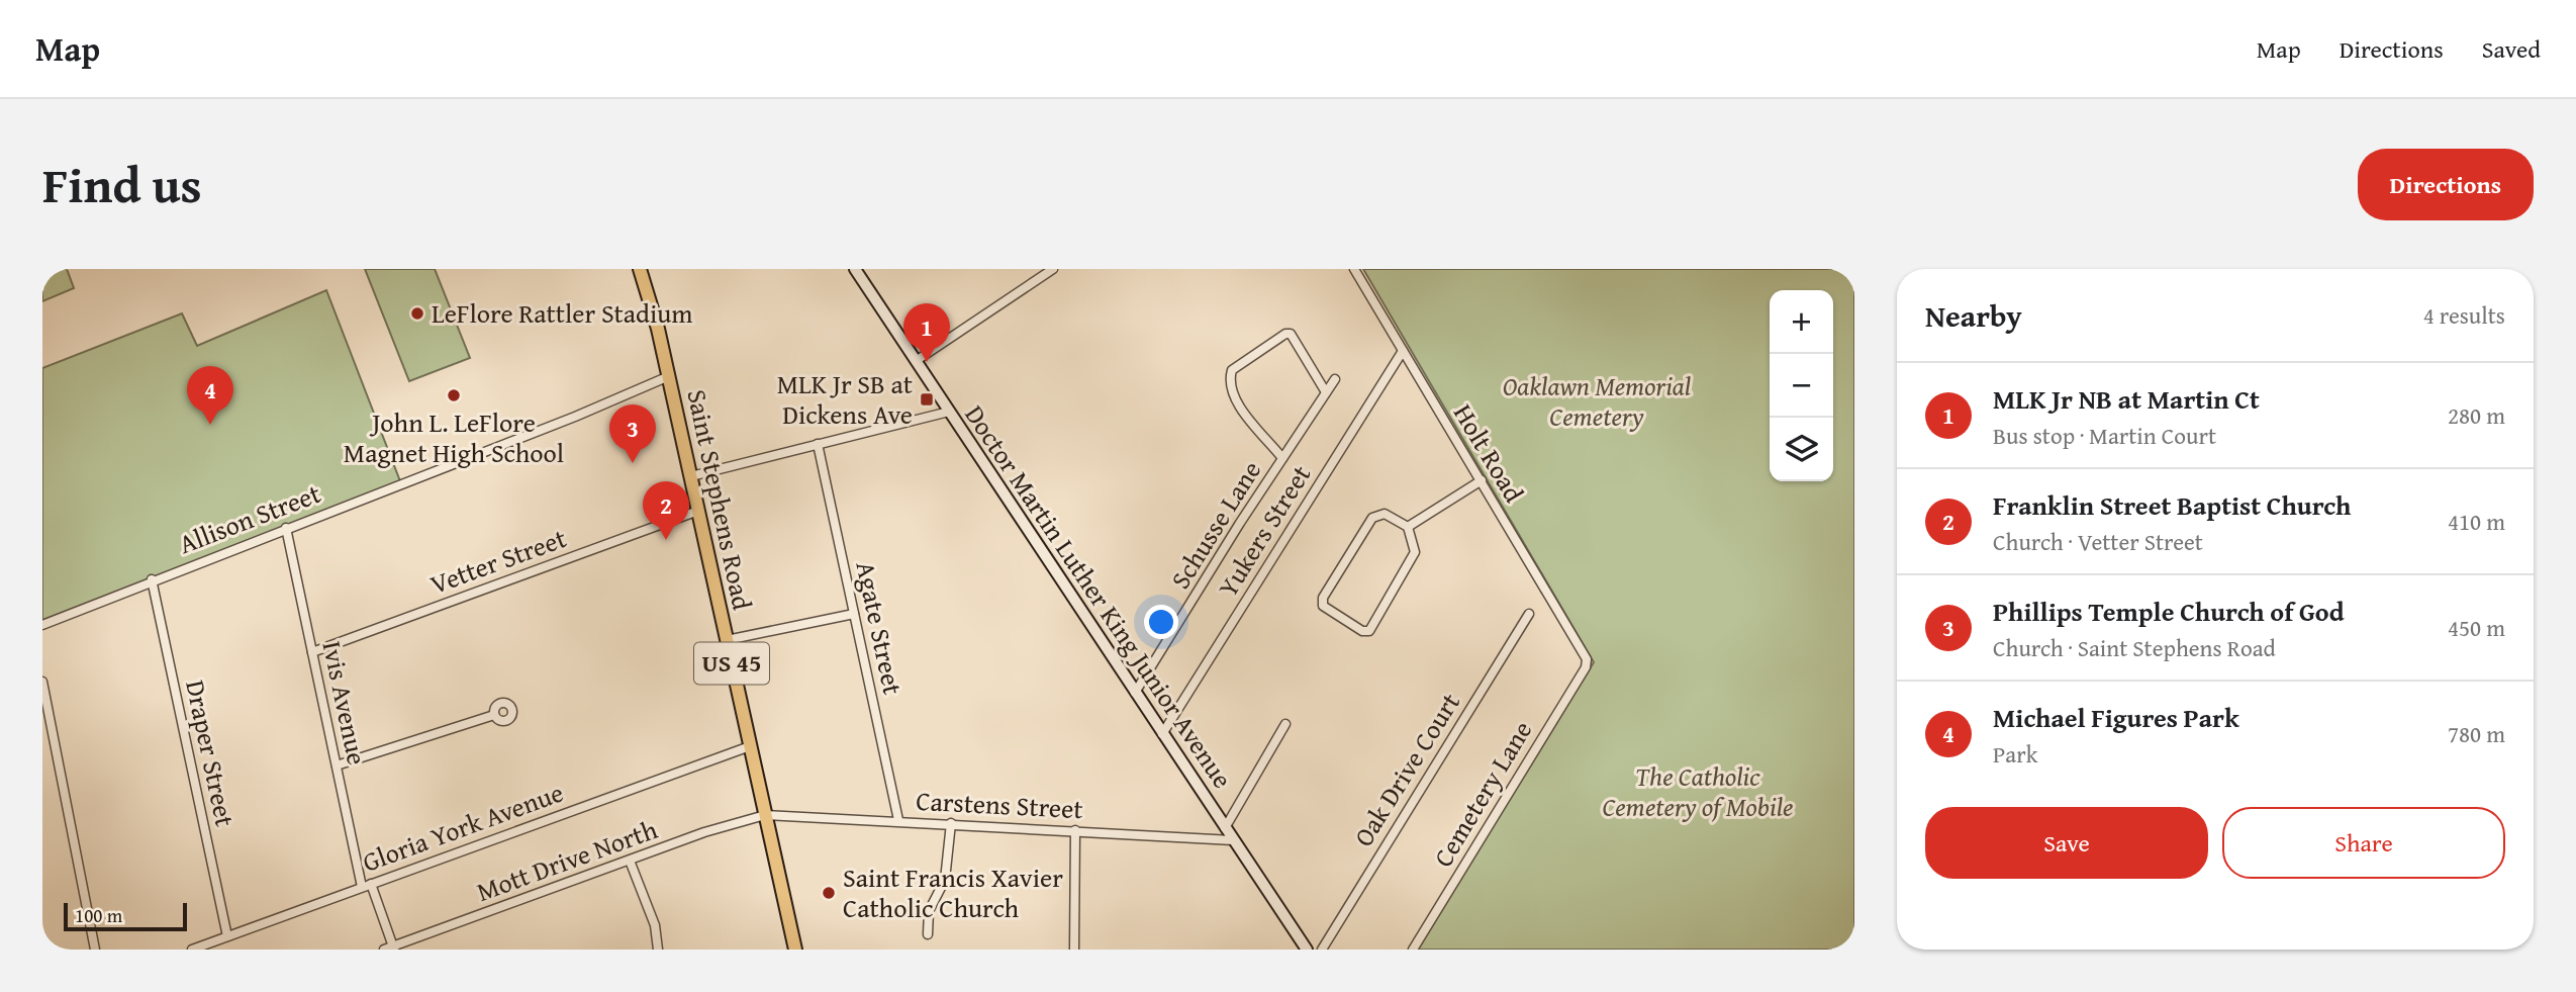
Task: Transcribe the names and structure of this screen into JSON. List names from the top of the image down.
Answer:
{
  "streets": {
    "main road": ["Saint Stephens Road", "Doctor Martin Luther King Junior Avenue", "US 45"],
    "street": [
      "Holt Road",
      "Allison Street",
      "Schusse Lane",
      "Yukers Street",
      "Vetter Street",
      "Agate Street",
      "Ivis Avenue",
      "Draper Street",
      "Oak Drive Court",
      "Cemetery Lane",
      "Carstens Street",
      "Gloria York Avenue",
      "Mott Drive North"
    ]
  },
  "crossings": [
    ["Holt Road", "Yukers Street"],
    ["Holt Road", "Cemetery Lane"],
    ["Saint Stephens Road", "Allison Street"],
    ["Saint Stephens Road", "Vetter Street"],
    ["Saint Stephens Road", "Carstens Street"],
    ["Saint Stephens Road", "Gloria York Avenue"],
    ["Saint Stephens Road", "Mott Drive North"],
    ["Allison Street", "Ivis Avenue"],
    ["Allison Street", "Draper Street"],
    ["Schusse Lane", "Doctor Martin Luther King Junior Avenue"],
    ["Yukers Street", "Doctor Martin Luther King Junior Avenue"],
    ["Vetter Street", "Ivis Avenue"],
    ["Doctor Martin Luther King Junior Avenue", "Carstens Street"],
    ["Agate Street", "Carstens Street"],
    ["Ivis Avenue", "Gloria York Avenue"],
    ["Draper Street", "Gloria York Avenue"],
    ["Carstens Street", "Mott Drive North"]
  ],
  "parks": ["Oaklawn Memorial Cemetery", "The Catholic Cemetery of Mobile"],
  "places": {
    "other": ["LeFlore Rattler Stadium", "John L. LeFlore Magnet High School", "Saint Francis Xavier Catholic Church"],
    "transit": ["MLK Jr SB at Dickens Ave"]
  },
  "scale_bar": "100 m",
  "page": {
    "header": "Map",
    "nav": ["Map", "Directions", "Saved"],
    "title": "Find us",
    "buttons": [
      "Directions",
      ["Save", "Share"]
    ],
    "heading": ["Nearby", "4 results"],
    "map_buttons": ["+", "−"],
    "pins": [
      "1",
      "4",
      "3",
      "2"
    ],
    "list": [
      {
        "mark": "1",
        "name": "MLK Jr NB at Martin Ct",
        "note": "Bus stop · Martin Court",
        "value": "280 m"
      },
      {
        "mark": "2",
        "name": "Franklin Street Baptist Church",
        "note": "Church · Vetter Street",
        "value": "410 m"
      },
      {
        "mark": "3",
        "name": "Phillips Temple Church of God",
        "note": "Church · Saint Stephens Road",
        "value": "450 m"
      },
      {
        "mark": "4",
        "name": "Michael Figures Park",
        "note": "Park",
        "value": "780 m"
      }
    ],
    "scale": "100 m"
  }
}
